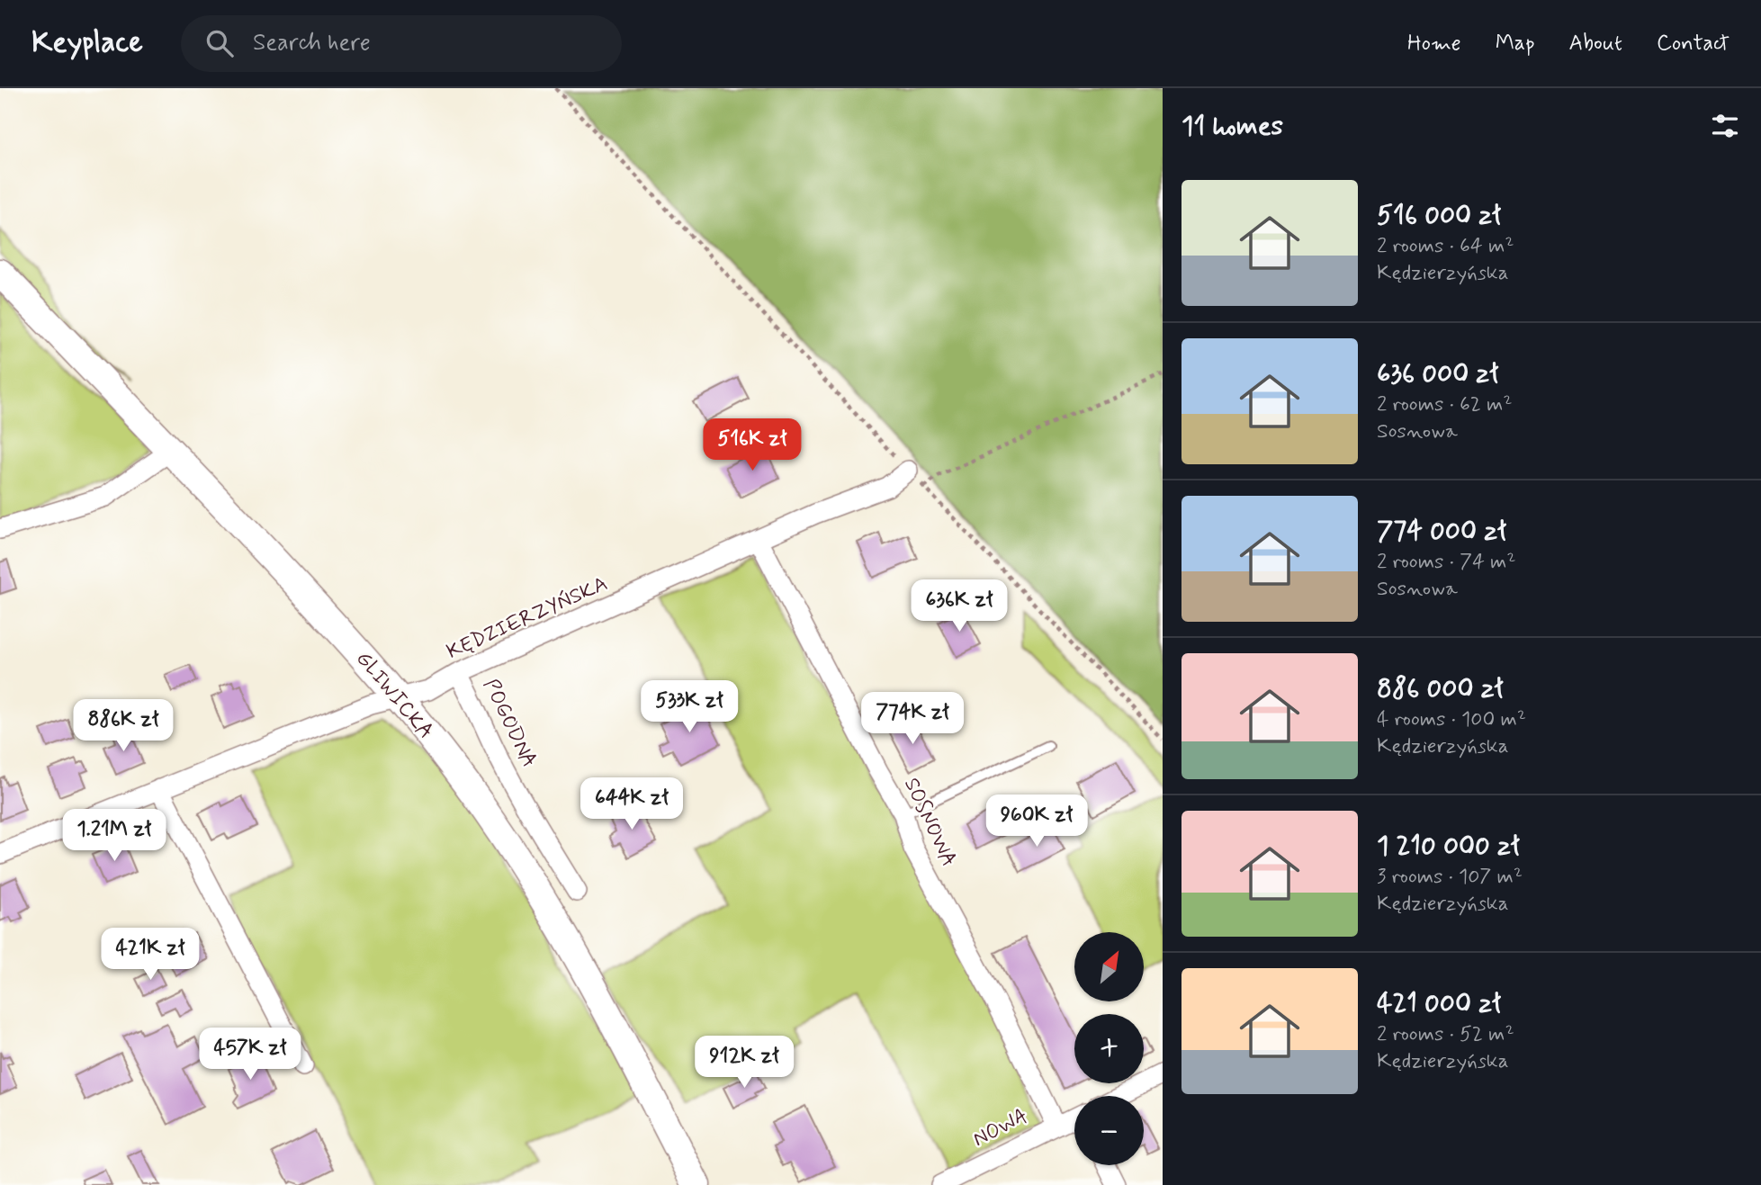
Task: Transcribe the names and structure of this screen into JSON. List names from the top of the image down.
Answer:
{
  "streets": {
    "main road": ["GLIWICKA"],
    "street": [
      "KĘDZIERZYŃSKA",
      "POGODNA",
      "SOSNOWA",
      "NOWA"
    ]
  },
  "crossings": [
    ["KĘDZIERZYŃSKA", "GLIWICKA"],
    ["KĘDZIERZYŃSKA", "POGODNA"],
    ["KĘDZIERZYŃSKA", "SOSNOWA"],
    ["SOSNOWA", "NOWA"]
  ],
  "north": "top right",
  "page": {
    "header": "Keyplace",
    "search": "Search here",
    "nav": [
      "Home",
      "Map",
      "About",
      "Contact"
    ],
    "heading": "11 homes",
    "list": [
      {
        "name": "516 000 zł",
        "note": "2 rooms · 64 m² · Kędzierzyńska"
      },
      {
        "name": "636 000 zł",
        "note": "2 rooms · 62 m² · Sosnowa"
      },
      {
        "name": "774 000 zł",
        "note": "2 rooms · 74 m² · Sosnowa"
      },
      {
        "name": "886 000 zł",
        "note": "4 rooms · 100 m² · Kędzierzyńska"
      },
      {
        "name": "1 210 000 zł",
        "note": "3 rooms · 107 m² · Kędzierzyńska"
      },
      {
        "name": "421 000 zł",
        "note": "2 rooms · 52 m² · Kędzierzyńska"
      }
    ],
    "price": [
      "516K zł",
      "636K zł",
      "533K zł",
      "774K zł",
      "886K zł",
      "644K zł",
      "960K zł",
      "1.21M zł",
      "421K zł",
      "457K zł",
      "912K zł"
    ],
    "map_buttons": ["+", "−"]
  }
}
